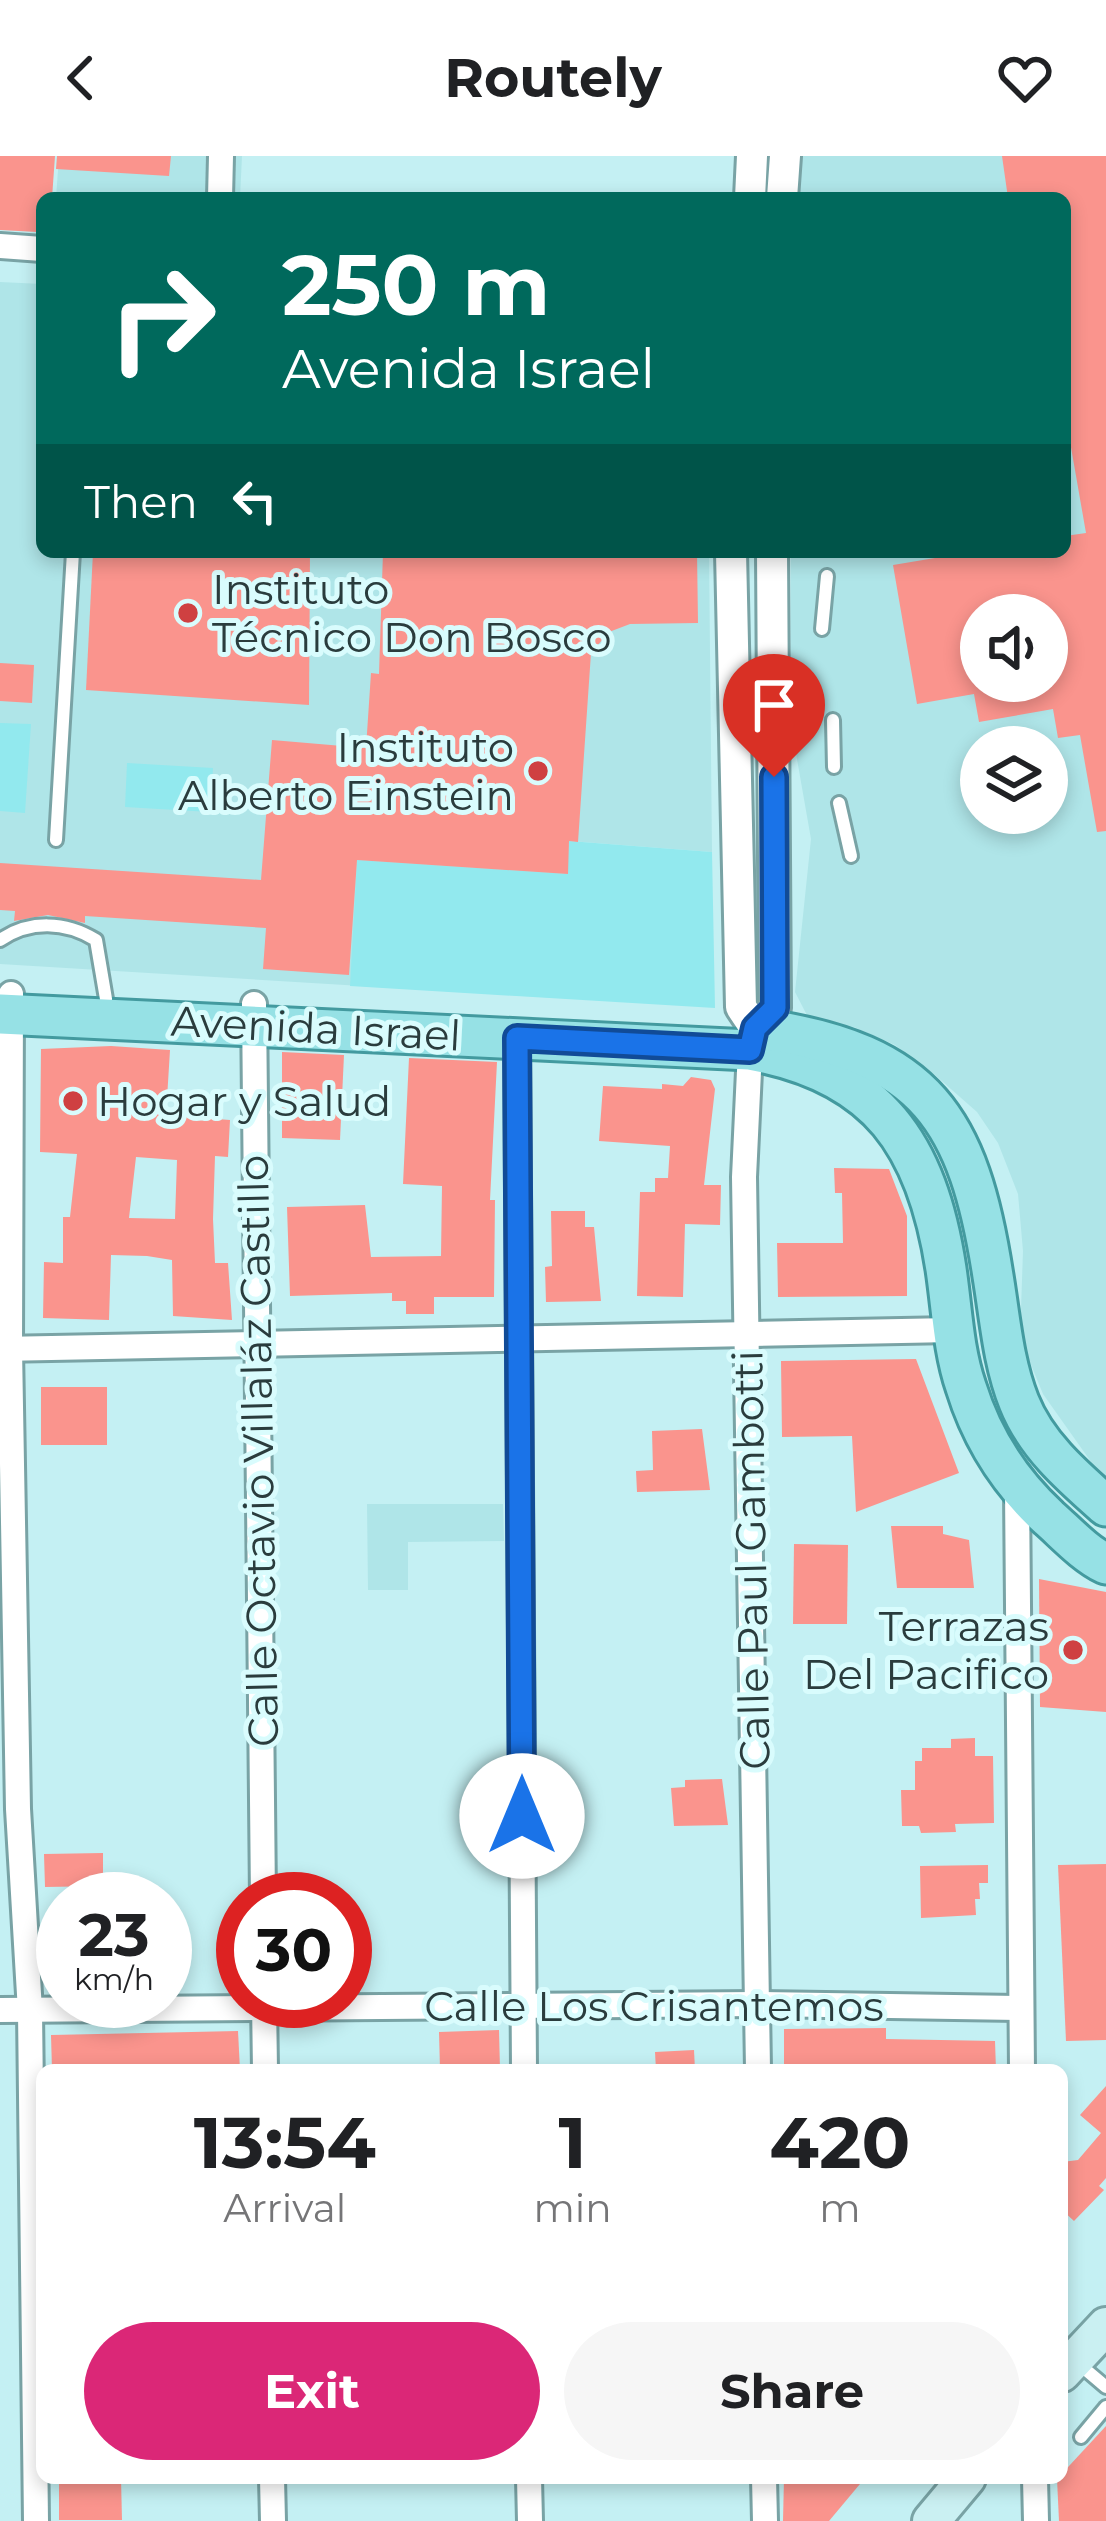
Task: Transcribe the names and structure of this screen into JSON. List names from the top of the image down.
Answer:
{
  "streets": {
    "main road": ["Avenida Israel"],
    "street": ["Calle Octavio Villaláz Castillo", "Calle Paul Gambotti", "Calle Los Crisantemos"]
  },
  "crossings": [
    ["Avenida Israel", "Calle Octavio Villaláz Castillo"],
    ["Avenida Israel", "Calle Paul Gambotti"],
    ["Calle Paul Gambotti", "Calle Los Crisantemos"]
  ],
  "places": [
    "Instituto Técnico Don Bosco",
    "Instituto Alberto Einstein",
    "Hogar y Salud",
    "Terrazas Del Pacifico"
  ],
  "page": {
    "header": "Routely",
    "turn": ["250 m", "Avenida Israel"],
    "then": "Then",
    "speed": "23 km/h",
    "limit": "30",
    "eta": [
      "13:54",
      "Arrival",
      "1",
      "min",
      "420",
      "m"
    ],
    "buttons": ["Exit", "Share"]
  }
}
